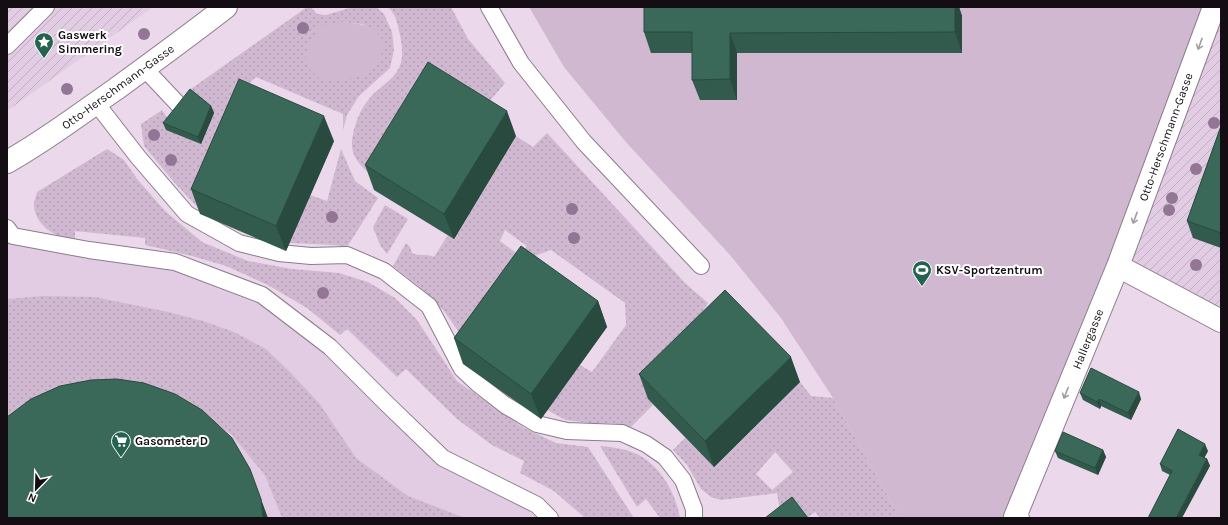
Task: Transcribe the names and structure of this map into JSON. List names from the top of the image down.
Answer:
{
  "streets": {
    "street": ["Otto-Herschmann-Gasse", "Hallergasse"]
  },
  "crossings": [
    ["Otto-Herschmann-Gasse", "Hallergasse"]
  ],
  "one_way": ["Otto-Herschmann-Gasse", "Hallergasse"],
  "places": {
    "place": ["Gaswerk Simmering"],
    "sports": ["KSV-Sportzentrum"],
    "supermarket": ["Gasometer D"]
  },
  "north": "bottom left"
}
